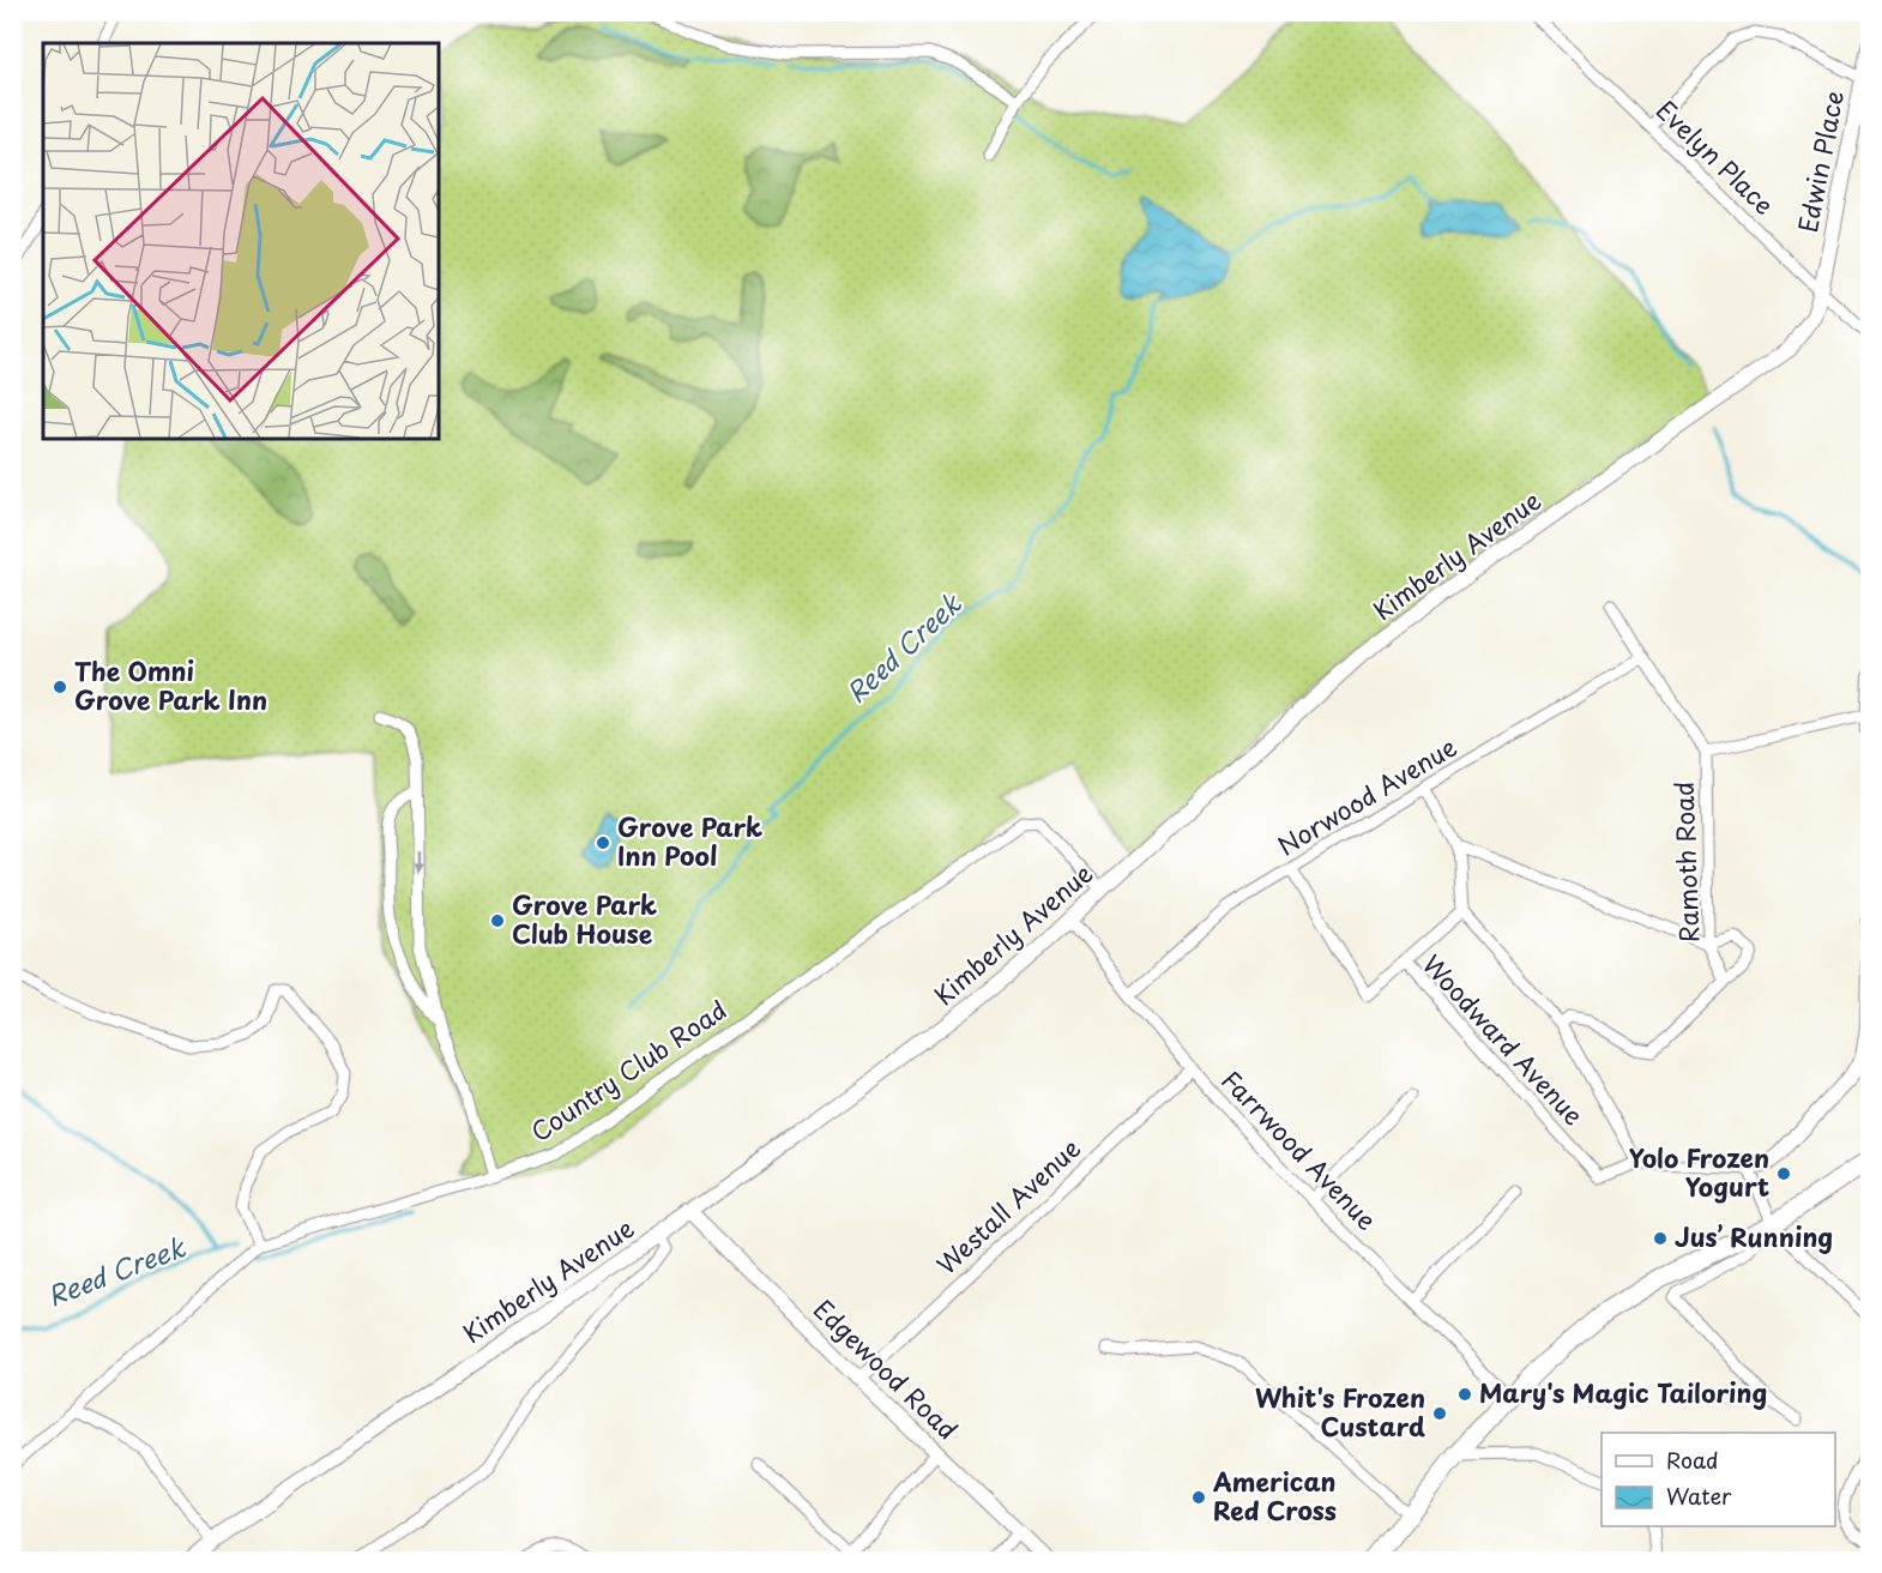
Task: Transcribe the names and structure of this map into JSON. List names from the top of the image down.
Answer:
{
  "streets": {
    "street": [
      "Evelyn Place",
      "Edwin Place",
      "Kimberly Avenue",
      "Norwood Avenue",
      "Ramoth Road",
      "Woodward Avenue",
      "Country Club Road",
      "Farrwood Avenue",
      "Westall Avenue",
      "Edgewood Road"
    ]
  },
  "crossings": [
    ["Evelyn Place", "Edwin Place"],
    ["Evelyn Place", "Kimberly Avenue"],
    ["Edwin Place", "Kimberly Avenue"],
    ["Kimberly Avenue", "Country Club Road"],
    ["Kimberly Avenue", "Farrwood Avenue"],
    ["Kimberly Avenue", "Edgewood Road"],
    ["Norwood Avenue", "Woodward Avenue"],
    ["Norwood Avenue", "Farrwood Avenue"],
    ["Farrwood Avenue", "Westall Avenue"],
    ["Westall Avenue", "Edgewood Road"]
  ],
  "water": ["Reed Creek"],
  "places": [
    "The Omni Grove Park Inn",
    "Grove Park Inn Pool",
    "Grove Park Club House",
    "Yolo Frozen Yogurt",
    "Jus’ Running",
    "Mary's Magic Tailoring",
    "Whit's Frozen Custard",
    "American Red Cross"
  ],
  "legend": ["Road", "Water"]
}
